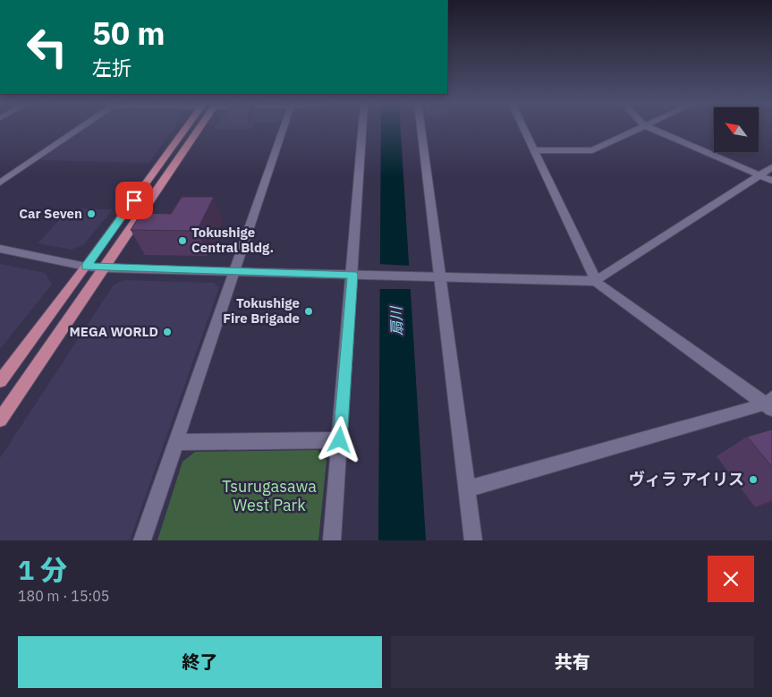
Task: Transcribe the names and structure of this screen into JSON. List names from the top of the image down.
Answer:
{
  "water": ["扇川"],
  "parks": ["Tsurugasawa West Park"],
  "places": [
    "Car Seven",
    "Tokushige Central Bldg.",
    "Tokushige Fire Brigade",
    "MEGA WORLD",
    "ヴィラ アイリス"
  ],
  "north": "top left",
  "page": {
    "turn": ["50 m", "左折"],
    "heading": ["1 分", "180 m · 15:05"],
    "buttons": ["終了", "共有"]
  }
}
